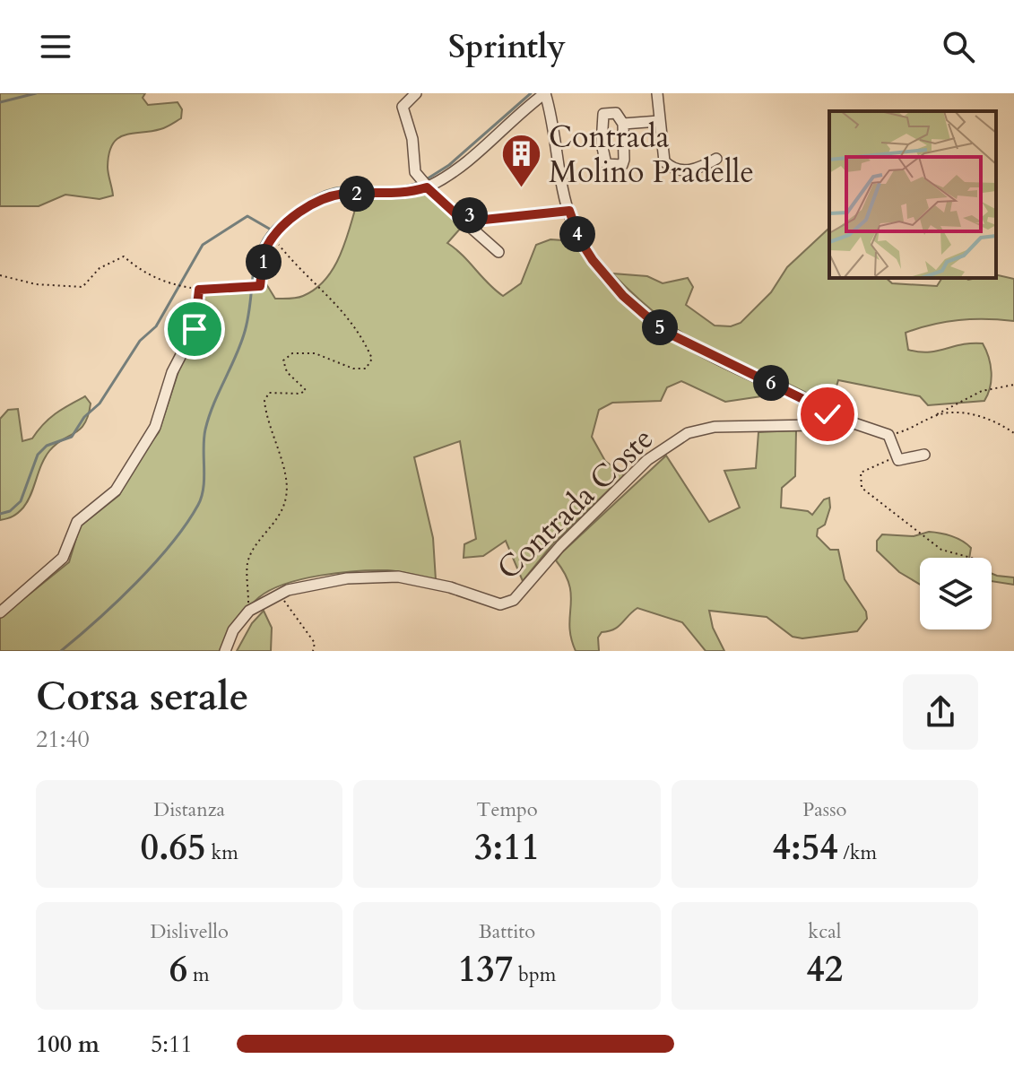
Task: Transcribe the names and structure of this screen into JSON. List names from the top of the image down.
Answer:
{
  "streets": {
    "street": ["Contrada Coste"]
  },
  "places": {
    "building": ["Contrada Molino Pradelle"]
  },
  "page": {
    "header": "Sprintly",
    "pins": [
      "2",
      "3",
      "4",
      "1",
      "5",
      "6"
    ],
    "heading": ["Corsa serale", "21:40"],
    "stats": [
      ["Distanza", "0.65 km"],
      ["Tempo", "3:11"],
      ["Passo", "4:54 /km"],
      ["Dislivello", "6 m"],
      ["Battito", "137 bpm"],
      ["kcal", "42"]
    ],
    "list": [
      {
        "name": "100 m",
        "note": "5:11"
      }
    ]
  }
}
